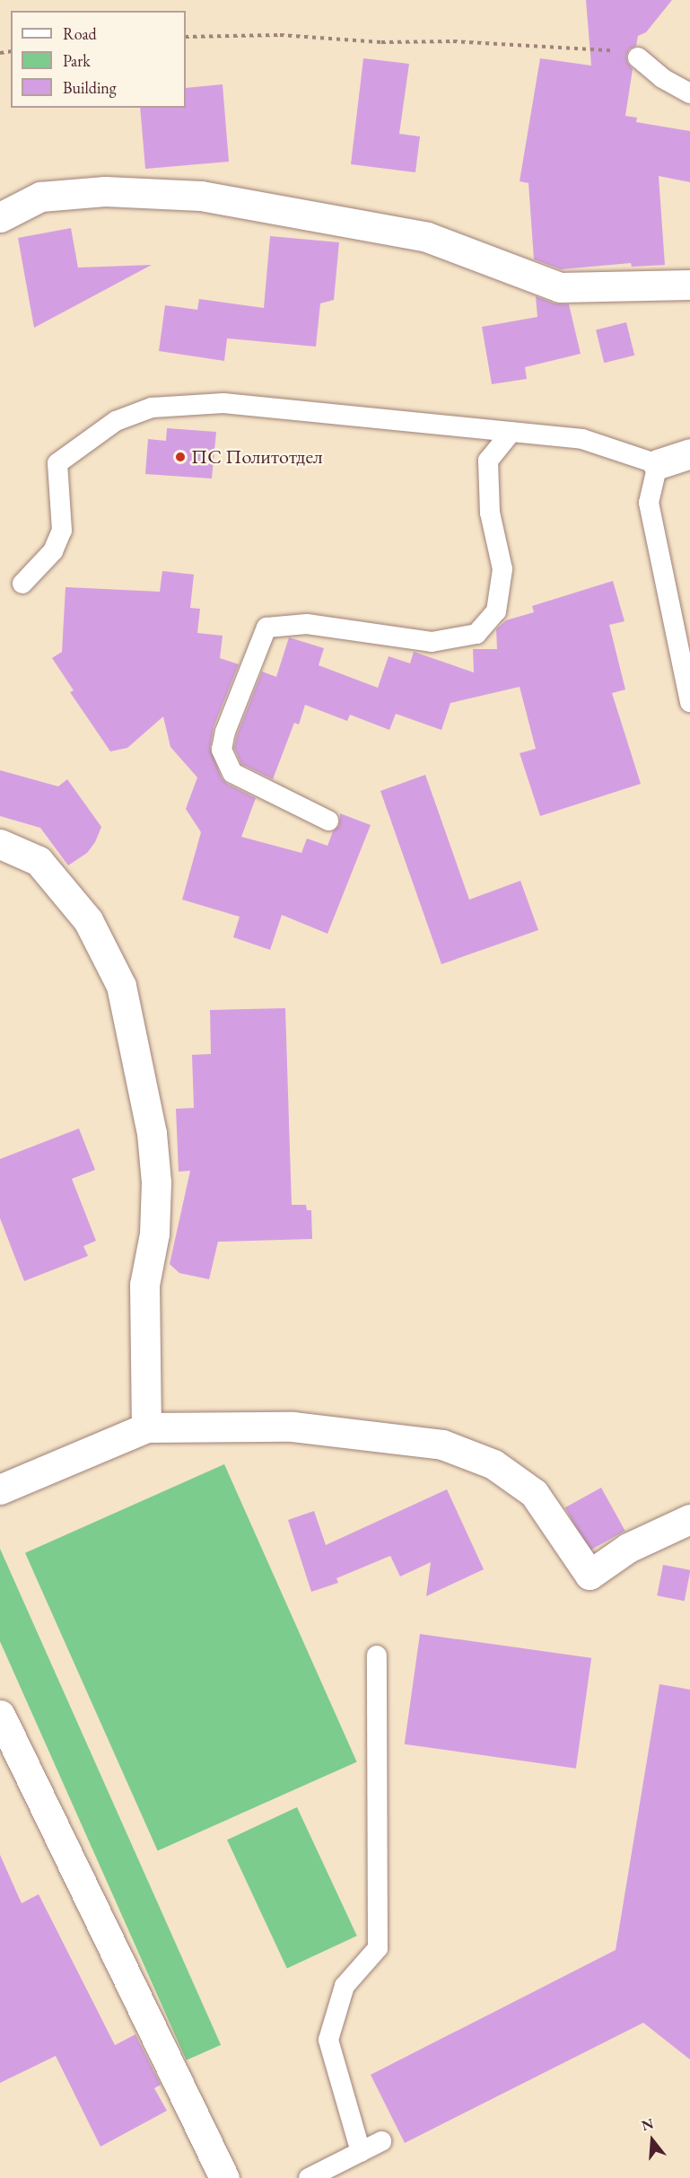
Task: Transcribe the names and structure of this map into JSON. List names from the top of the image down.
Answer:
{
  "places": ["ПС Политотдел"],
  "legend": ["Road", "Park", "Building"],
  "north": "top"
}
